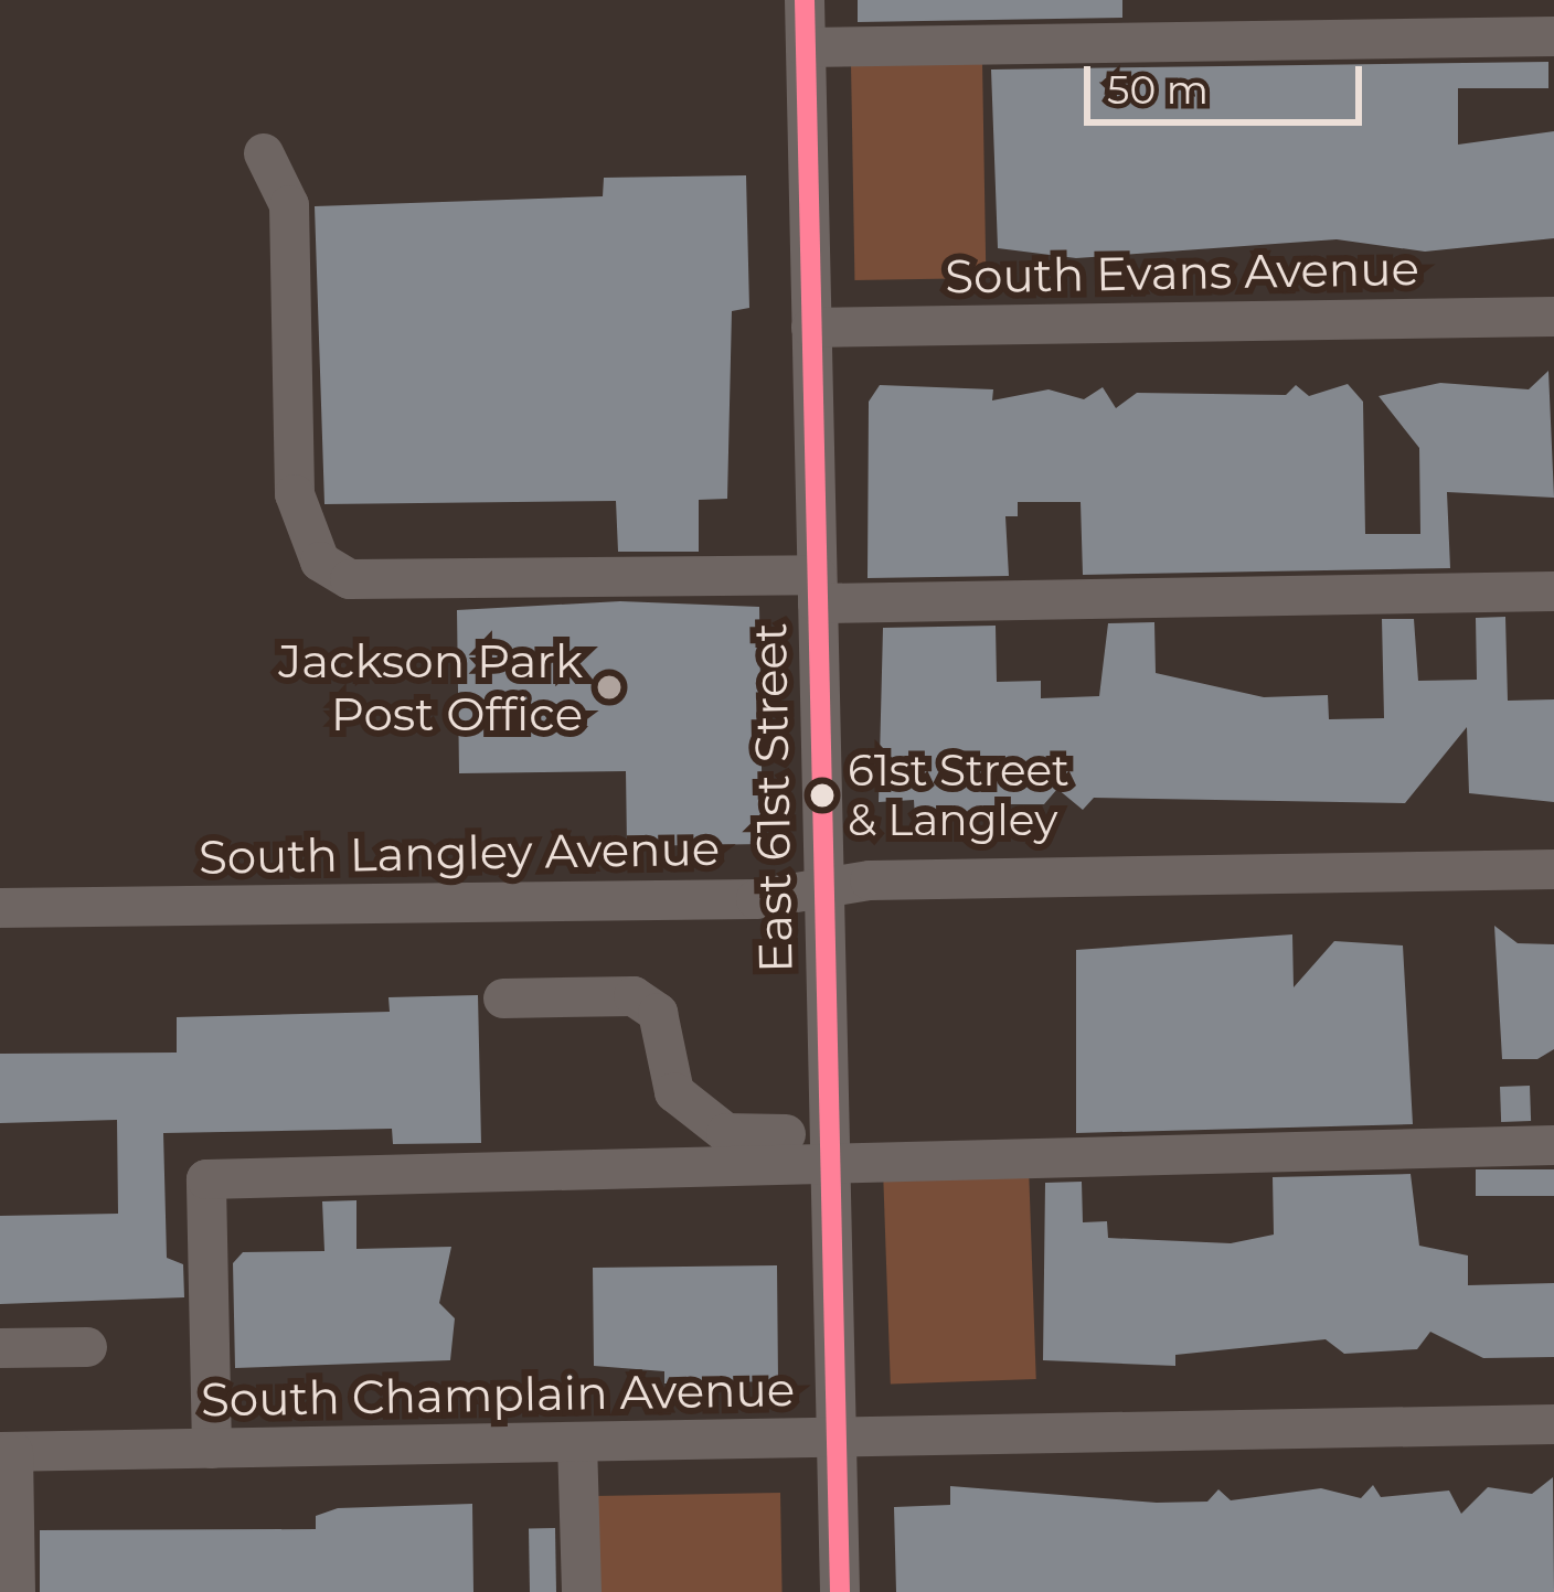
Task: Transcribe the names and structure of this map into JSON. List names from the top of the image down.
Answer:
{
  "streets": {
    "street": [
      "South Evans Avenue",
      "East 61st Street",
      "South Langley Avenue",
      "South Champlain Avenue"
    ]
  },
  "crossings": [
    ["South Evans Avenue", "East 61st Street"],
    ["East 61st Street", "South Langley Avenue"],
    ["East 61st Street", "South Champlain Avenue"]
  ],
  "places": ["Jackson Park Post Office", "61st Street & Langley"],
  "scale_bar": "50 m"
}
